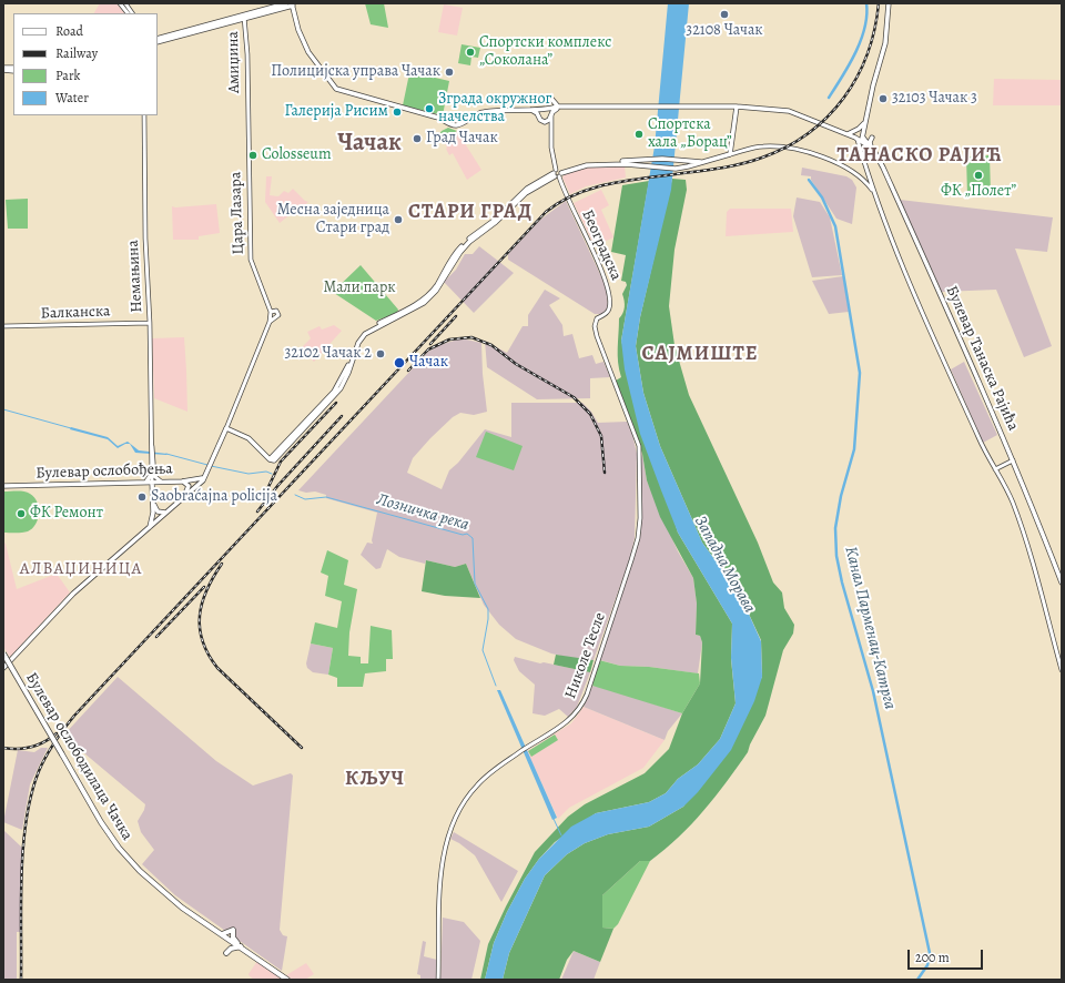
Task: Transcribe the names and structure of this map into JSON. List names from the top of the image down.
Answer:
{
  "streets": {
    "main road": [
      "Немањина",
      "Булевар Танаска Рајића",
      "Булевар ослобођења",
      "Булевар ослободилаца Чачка"
    ],
    "street": [
      "Амиџина",
      "Цара Лазара",
      "Београдска",
      "Балканска",
      "Николе Тесле"
    ]
  },
  "crossings": [
    ["Амиџина", "Цара Лазара"],
    ["Београдска", "Николе Тесле"],
    ["Немањина", "Балканска"],
    ["Немањина", "Булевар ослобођења"]
  ],
  "districts": [
    "Чачак",
    "ТАНАСКО РАЈИЋ",
    "СТАРИ ГРАД",
    "САЈМИШТЕ",
    "АЛВАЏИНИЦА",
    "КЉУЧ"
  ],
  "water": ["Лозничка река", "Западна Морава", "Канал Парменац-Катрга"],
  "parks": ["Мали парк"],
  "places": [
    "32108 Чачак",
    "Спортски комплекс „Соколана”",
    "Полицијска управа Чачак",
    "32103 Чачак 3",
    "Зграда окружног начелства",
    "Галерија Рисим",
    "Спортска хала „Борац”",
    "Град Чачак",
    "Colosseum",
    "ФК „Полет”",
    "Месна заједница Стари град",
    "32102 Чачак 2",
    "Чачак",
    "Saobraćajna policija",
    "ФК Ремонт"
  ],
  "legend": [
    "Road",
    "Railway",
    "Park",
    "Water"
  ],
  "scale_bar": "200 m"
}
